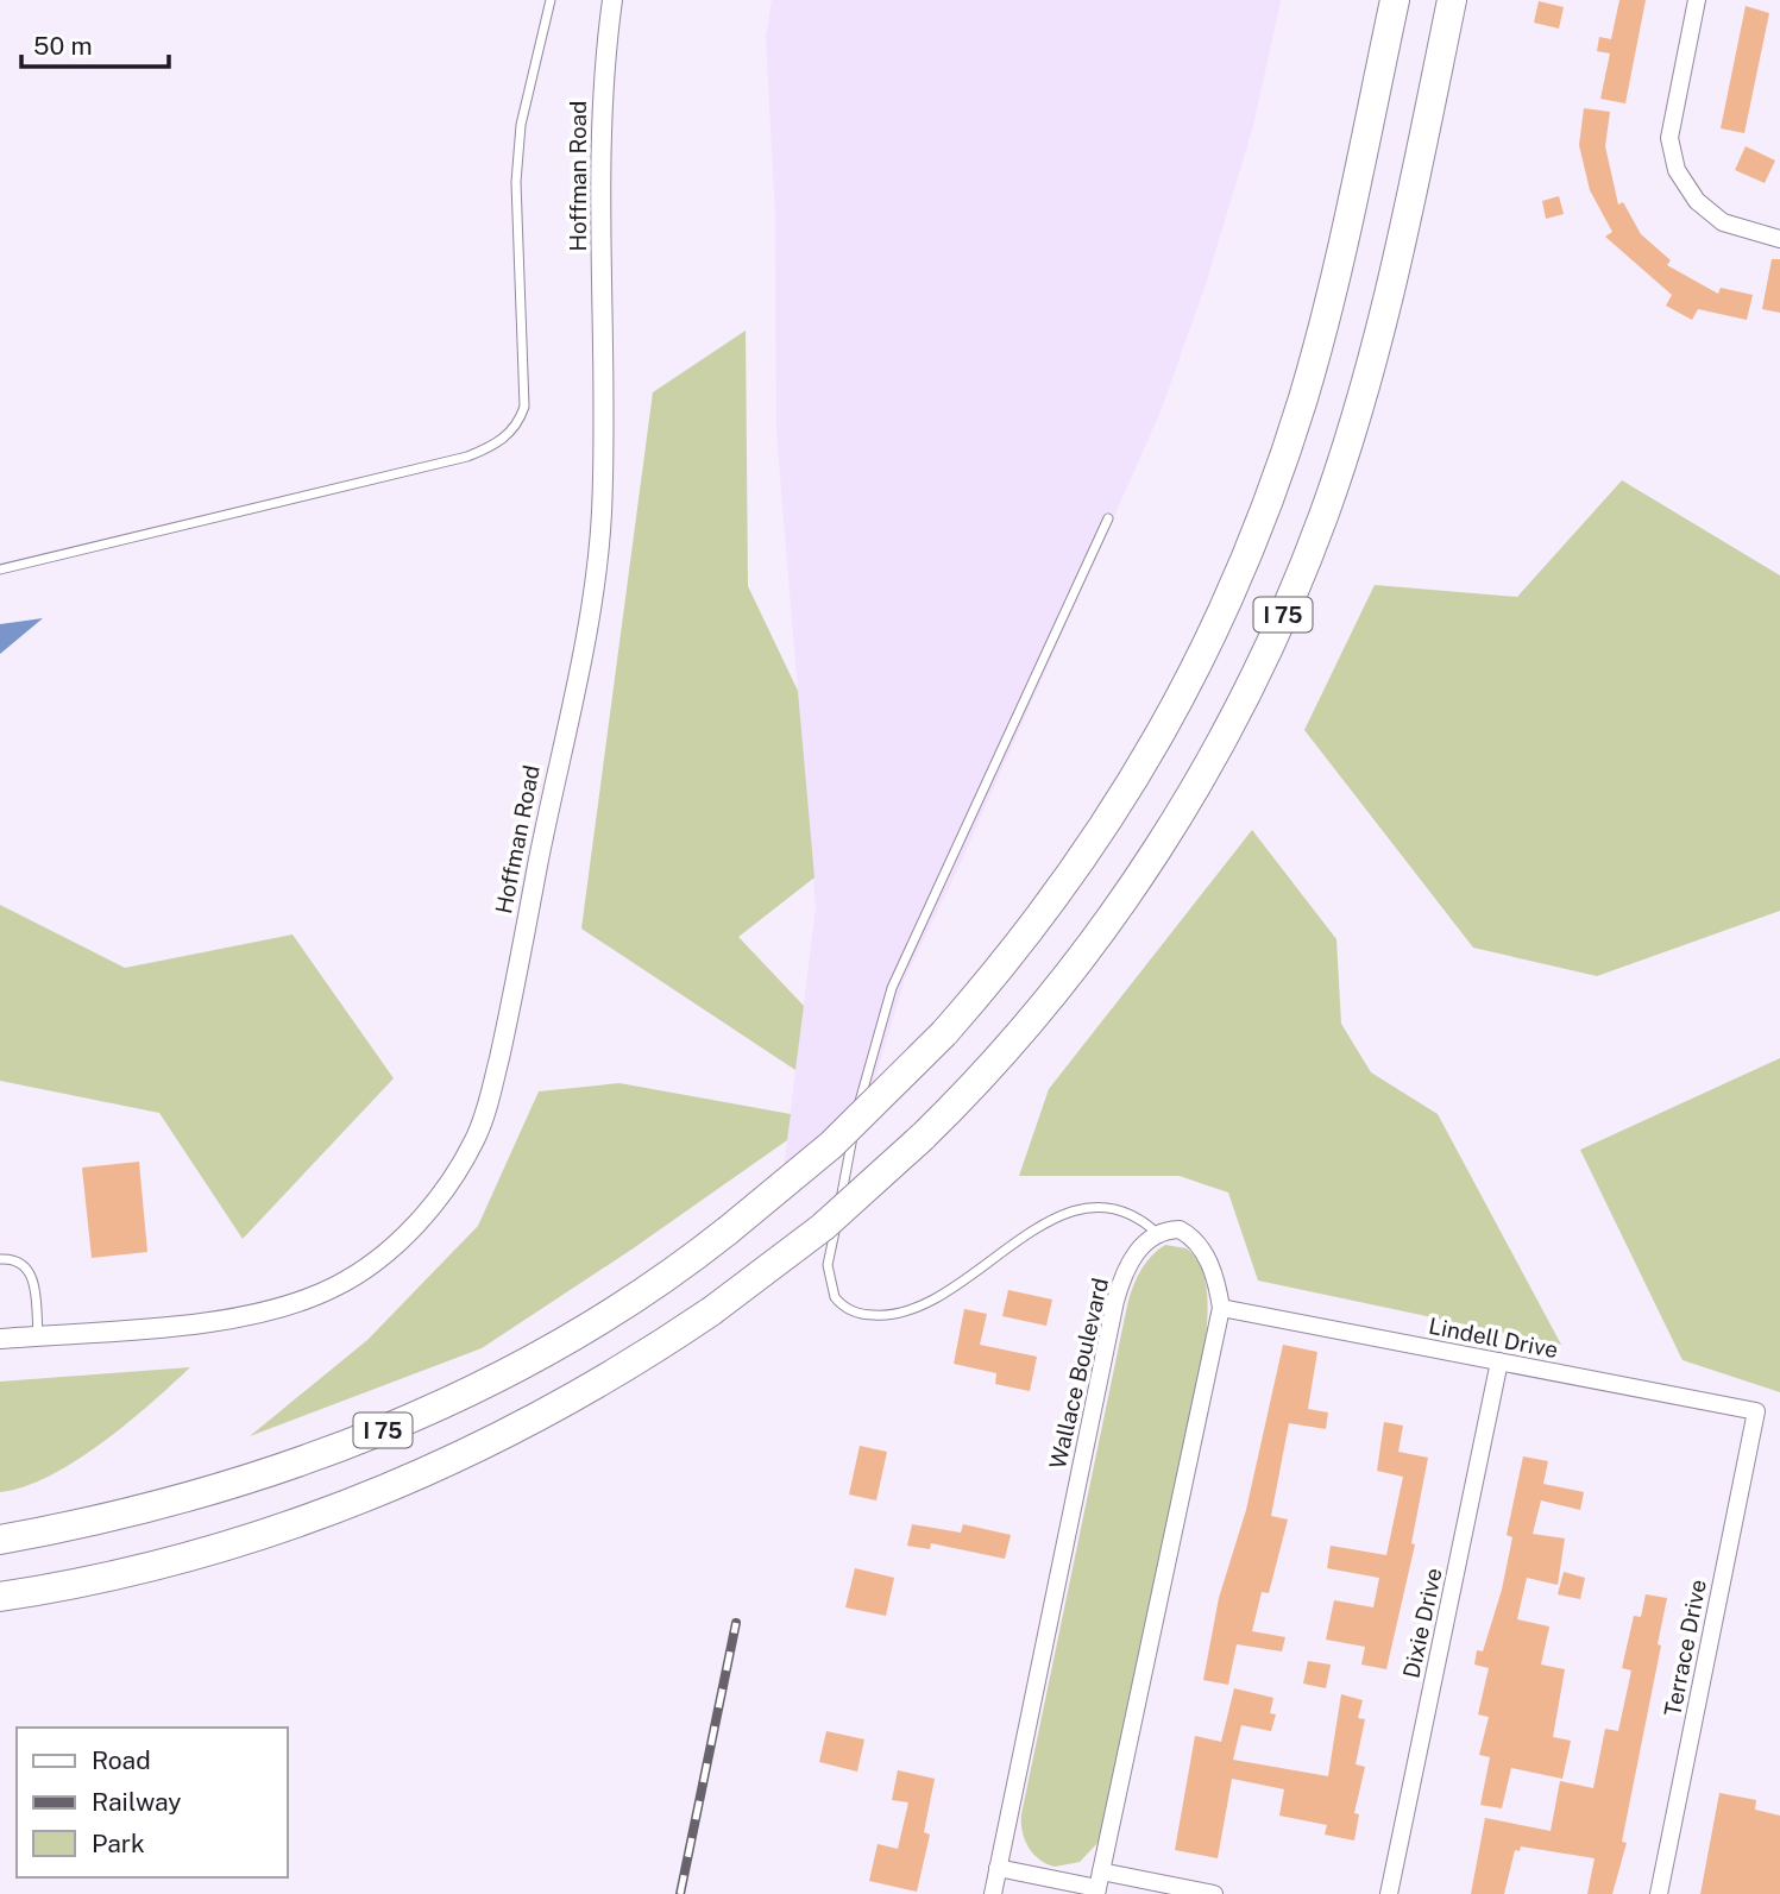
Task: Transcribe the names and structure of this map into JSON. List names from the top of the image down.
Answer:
{
  "streets": {
    "highway": ["I 75"],
    "street": [
      "Hoffman Road",
      "Lindell Drive",
      "Wallace Boulevard",
      "Dixie Drive",
      "Terrace Drive"
    ]
  },
  "crossings": [
    ["Lindell Drive", "Dixie Drive"],
    ["Lindell Drive", "Terrace Drive"]
  ],
  "legend": ["Road", "Railway", "Park"],
  "scale_bar": "50 m"
}
